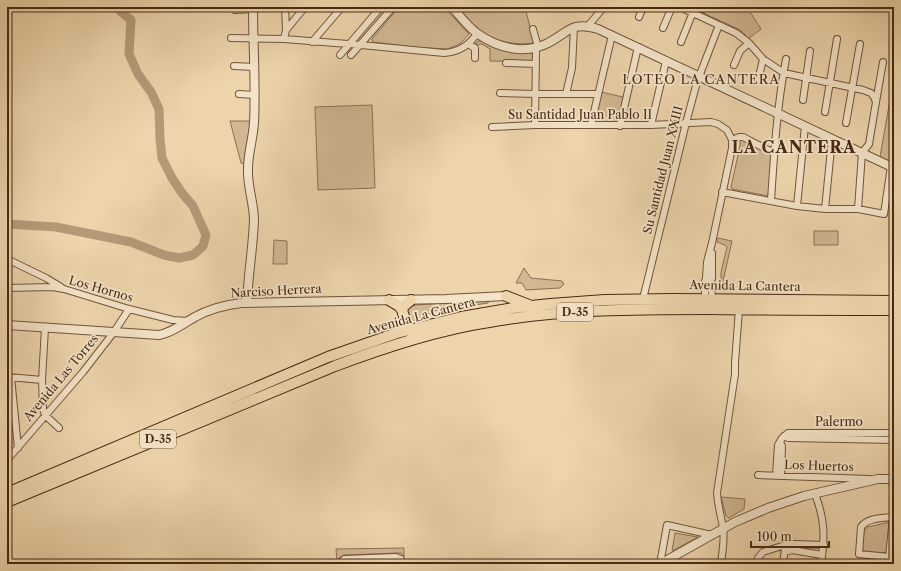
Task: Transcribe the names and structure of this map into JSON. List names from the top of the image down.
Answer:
{
  "streets": {
    "highway": ["Avenida La Cantera", "D-35"],
    "street": [
      "Su Santidad Juan Pablo II",
      "Su Santidad Juan XXIII",
      "Los Hornos",
      "Narciso Herrera",
      "Avenida Las Torres",
      "Palermo",
      "Los Huertos"
    ]
  },
  "crossings": [
    ["Su Santidad Juan Pablo II", "Su Santidad Juan XXIII"],
    ["Su Santidad Juan XXIII", "Avenida La Cantera"],
    ["Los Hornos", "Narciso Herrera"],
    ["Los Hornos", "Avenida Las Torres"],
    ["Narciso Herrera", "Avenida Las Torres"]
  ],
  "districts": ["LOTEO LA CANTERA", "LA CANTERA"],
  "scale_bar": "100 m"
}
